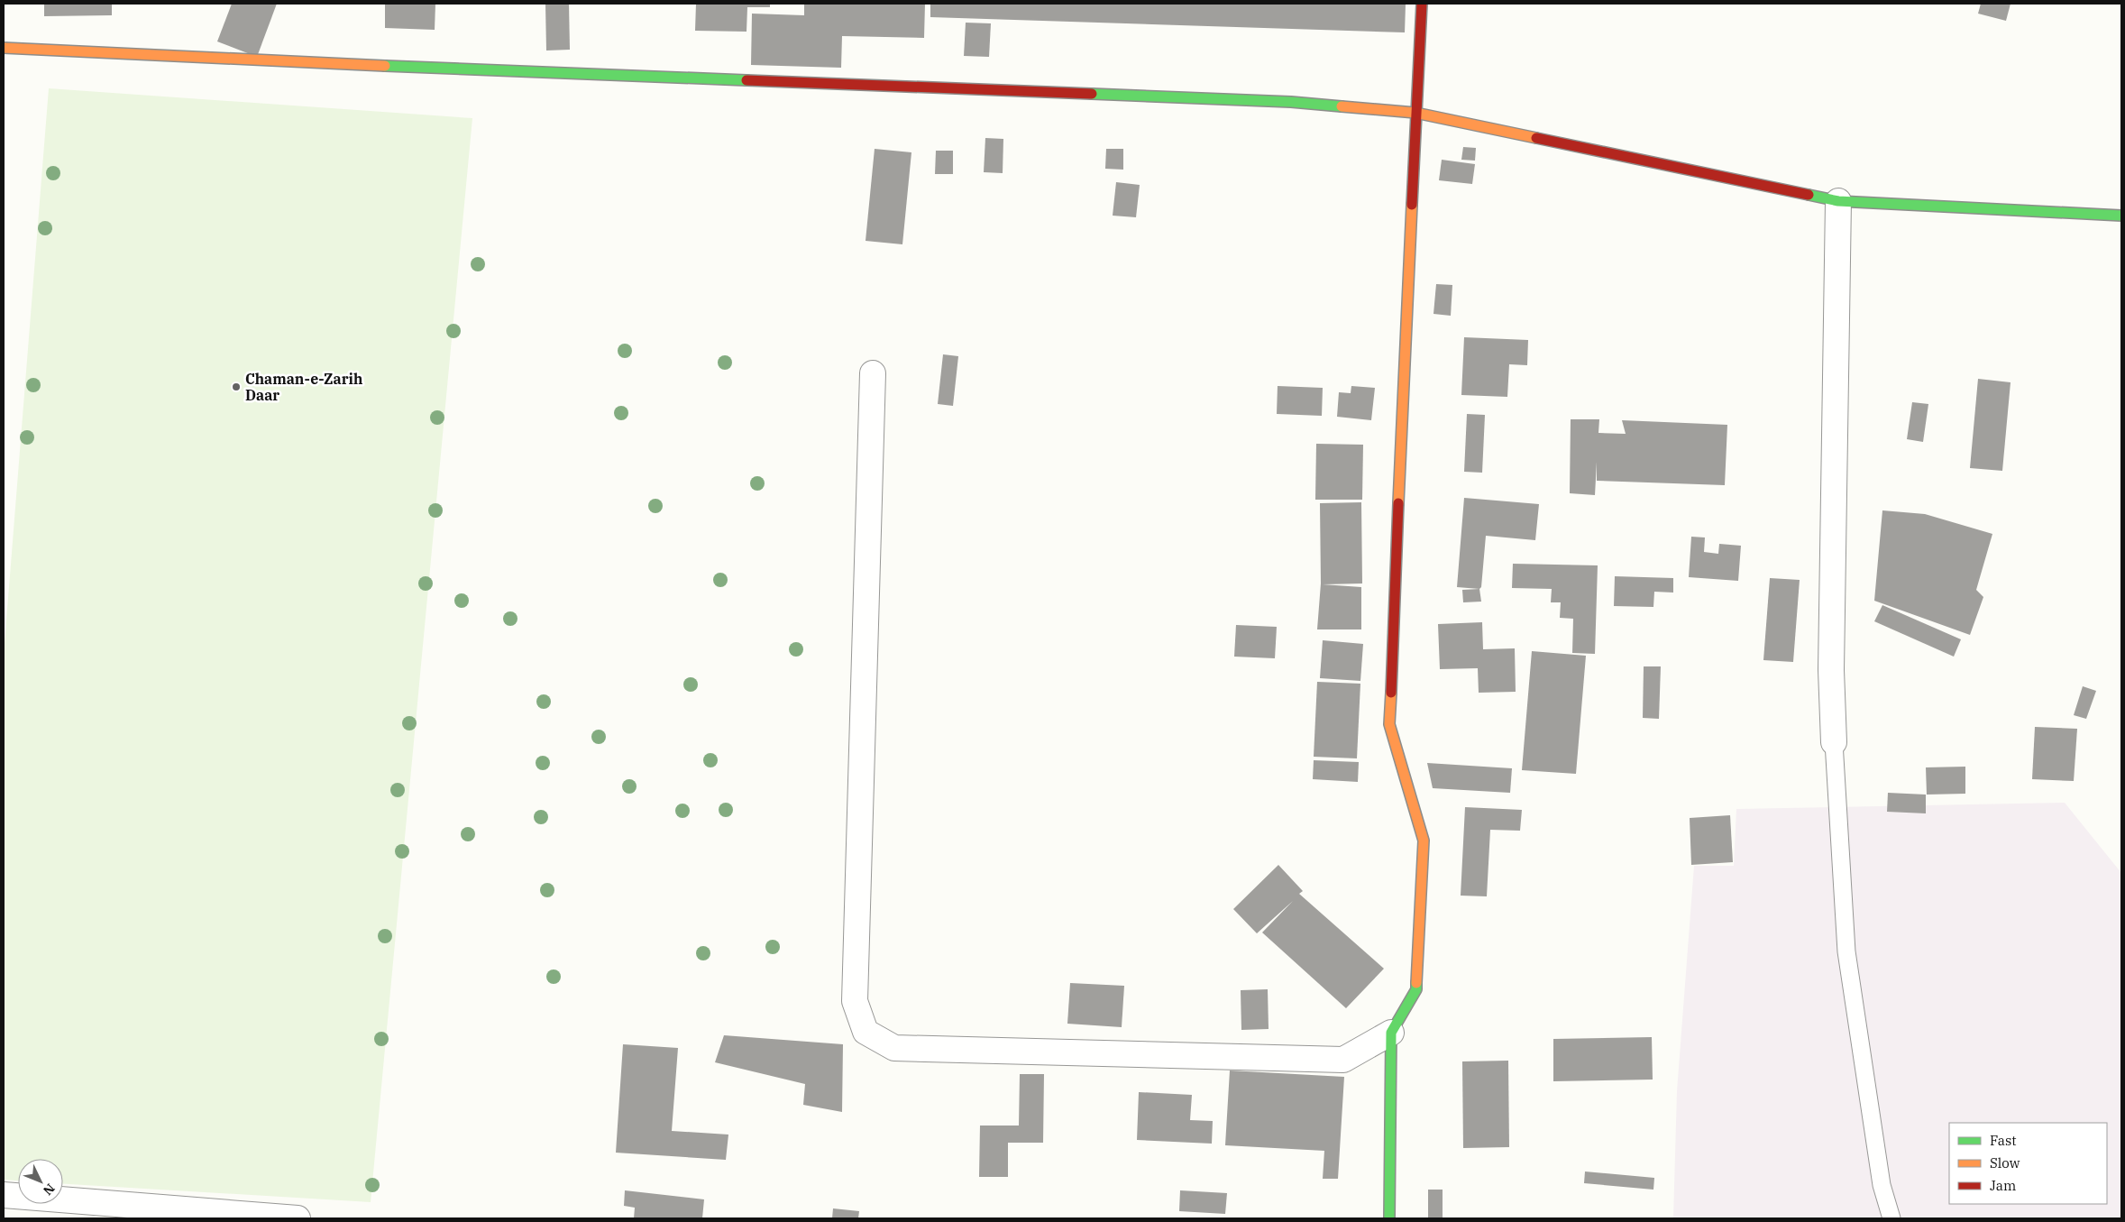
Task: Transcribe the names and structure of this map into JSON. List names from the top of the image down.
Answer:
{
  "places": ["Chaman-e-Zarih Daar"],
  "legend": ["Fast", "Slow", "Jam"],
  "north": "bottom right"
}
